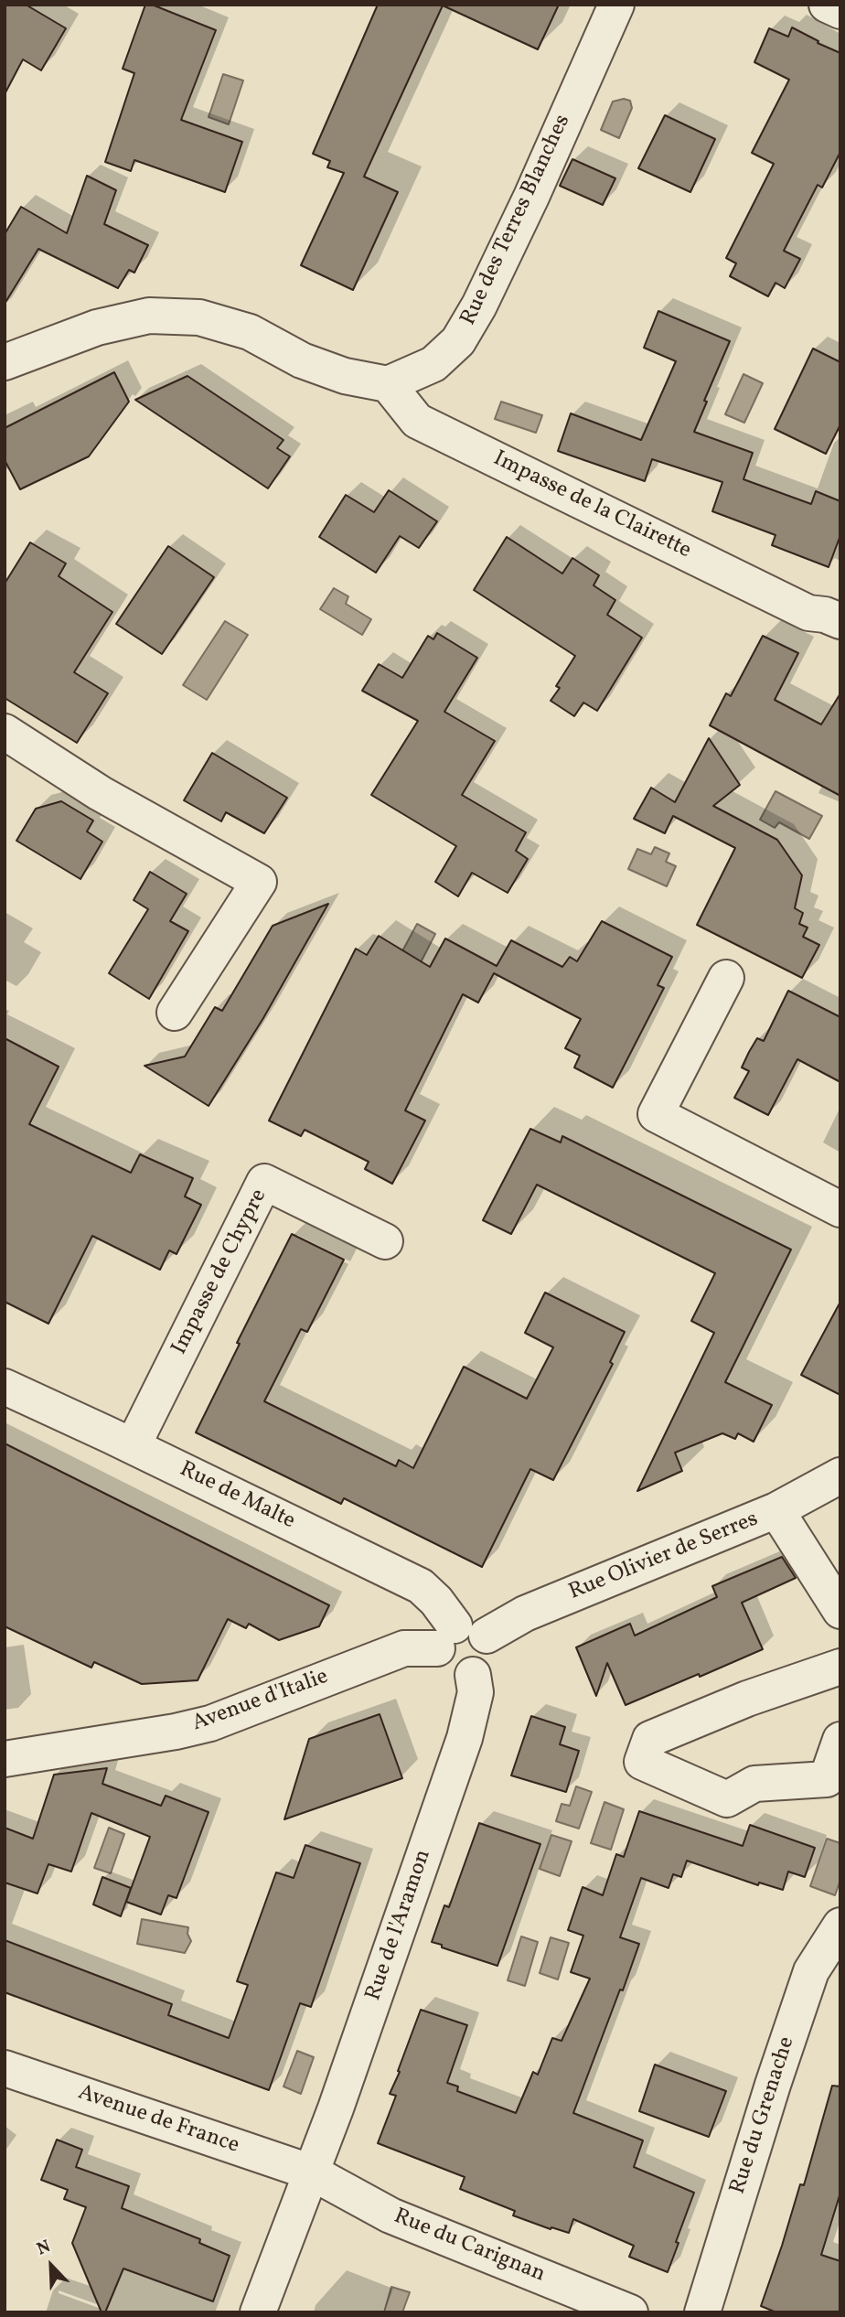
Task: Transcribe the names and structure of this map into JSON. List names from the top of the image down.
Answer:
{
  "streets": {
    "street": [
      "Rue des Terres Blanches",
      "Impasse de la Clairette",
      "Impasse de Chypre",
      "Rue de Malte",
      "Rue Olivier de Serres",
      "Avenue d'Italie",
      "Rue de l'Aramon",
      "Rue du Grenache",
      "Avenue de France",
      "Rue du Carignan"
    ]
  },
  "crossings": [
    ["Rue des Terres Blanches", "Impasse de la Clairette"],
    ["Impasse de Chypre", "Rue de Malte"],
    ["Rue de Malte", "Rue Olivier de Serres"],
    ["Rue de Malte", "Avenue d'Italie"],
    ["Rue de Malte", "Rue de l'Aramon"],
    ["Rue Olivier de Serres", "Avenue d'Italie"],
    ["Rue de l'Aramon", "Avenue de France"],
    ["Rue de l'Aramon", "Rue du Carignan"],
    ["Avenue de France", "Rue du Carignan"]
  ],
  "north": "top left"
}
